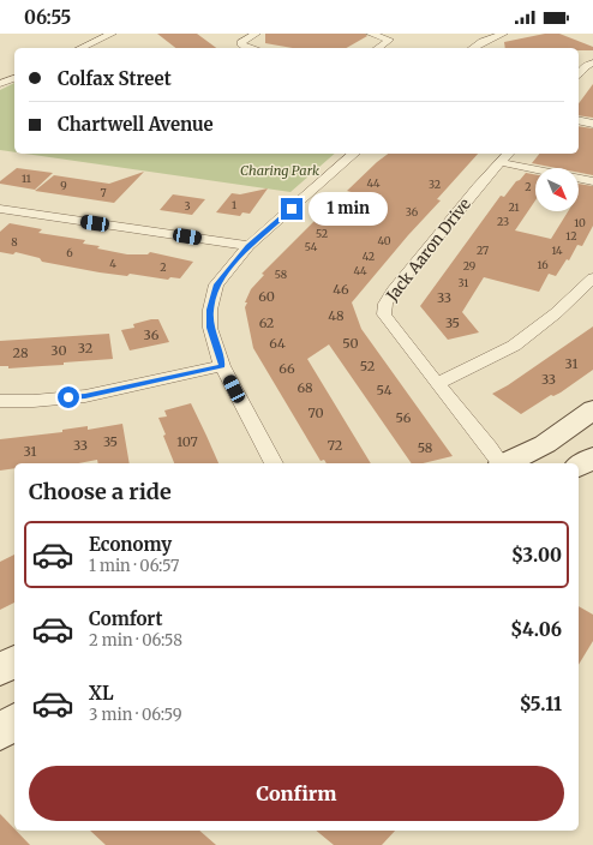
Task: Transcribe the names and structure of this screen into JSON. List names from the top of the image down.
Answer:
{
  "streets": {
    "street": ["Jack Aaron Drive"]
  },
  "parks": ["Charing Park"],
  "house_numbers": [
    "11",
    "44",
    "32",
    "9",
    "2",
    "7",
    "1",
    "3",
    "21",
    "36",
    "23",
    "10",
    "52",
    "12",
    "40",
    "8",
    "54",
    "27",
    "14",
    "6",
    "42",
    "4",
    "16",
    "29",
    "2",
    "44",
    "58",
    "31",
    "46",
    "60",
    "33",
    "48",
    "62",
    "35",
    "36",
    "64",
    "50",
    "32",
    "30",
    "28",
    "31",
    "52",
    "66",
    "33",
    "68",
    "54",
    "70",
    "56",
    "35",
    "107",
    "33",
    "72",
    "58",
    "31"
  ],
  "north": "bottom right",
  "page": {
    "status": "06:55",
    "banner": ["Colfax Street", "Chartwell Avenue"],
    "bubble": "1 min",
    "heading": "Choose a ride",
    "list": [
      {
        "name": "Economy",
        "note": "1 min · 06:57",
        "value": "$3.00"
      },
      {
        "name": "Comfort",
        "note": "2 min · 06:58",
        "value": "$4.06"
      },
      {
        "name": "XL",
        "note": "3 min · 06:59",
        "value": "$5.11"
      }
    ],
    "buttons": "Confirm"
  }
}
